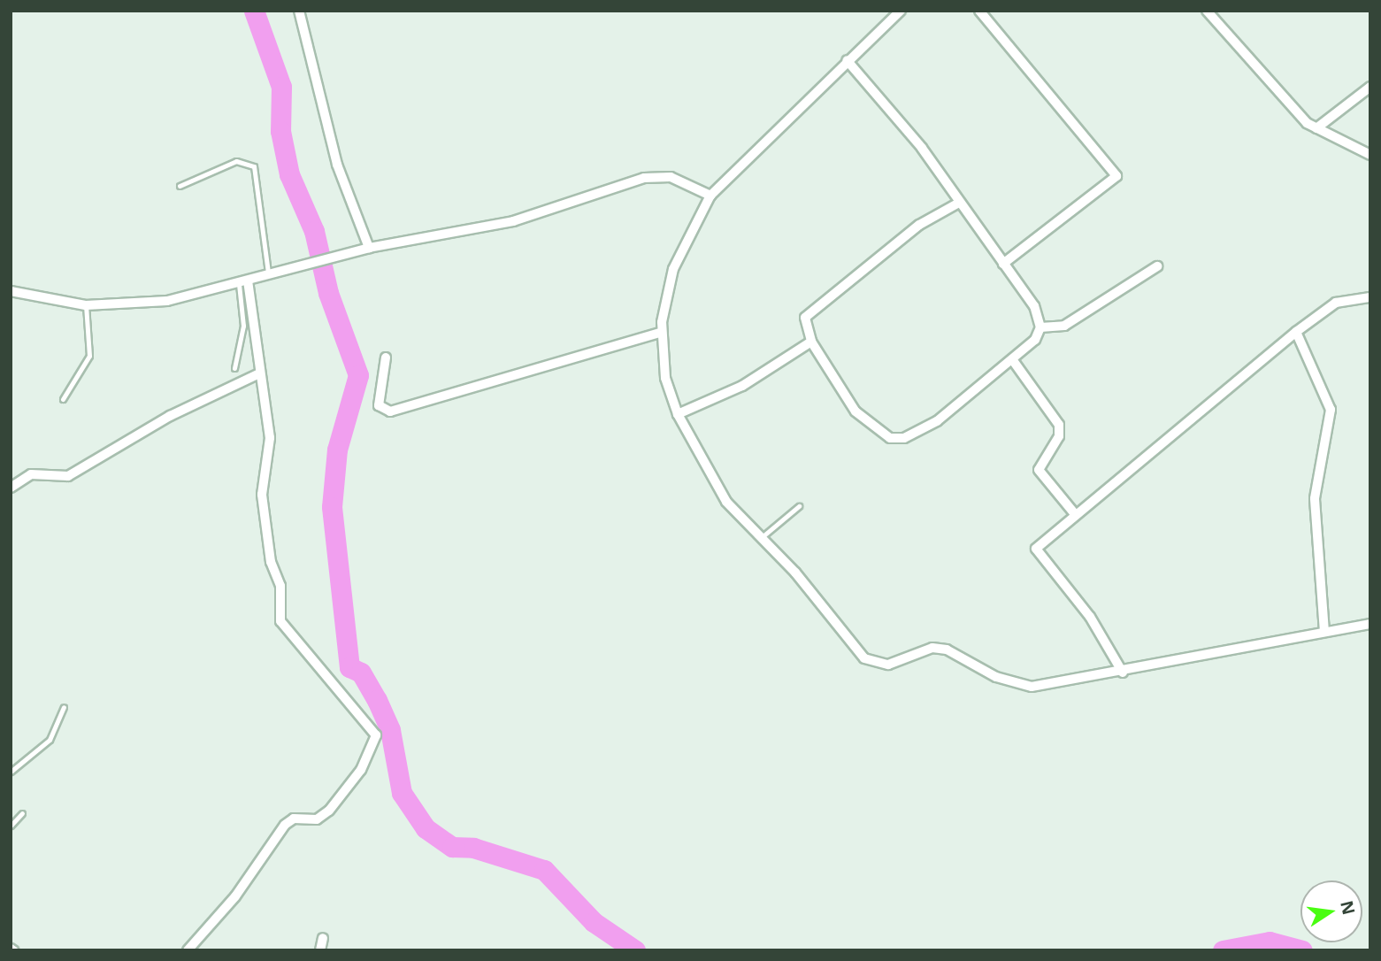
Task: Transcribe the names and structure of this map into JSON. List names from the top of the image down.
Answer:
{
  "north": "right"
}
